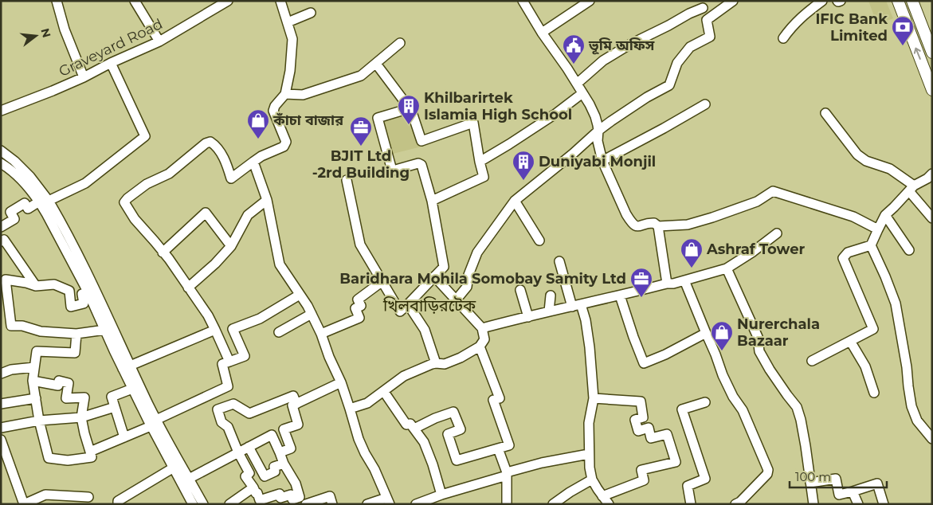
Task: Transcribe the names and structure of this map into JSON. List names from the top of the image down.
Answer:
{
  "streets": {
    "street": ["Graveyard Road"]
  },
  "districts": ["খিলবাড়িরটেক"],
  "places": {
    "bank": ["IFIC Bank Limited"],
    "public building": ["ভূমি অফিস"],
    "building": ["Khilbarirtek Islamia High School", "Duniyabi Monjil"],
    "shop": ["কাঁচা বাজার", "Ashraf Tower", "Nurerchala Bazaar"],
    "office": ["BJIT Ltd -2rd Building", "Baridhara Mohila Somobay Samity Ltd"]
  },
  "scale_bar": "100 m",
  "north": "right"
}
